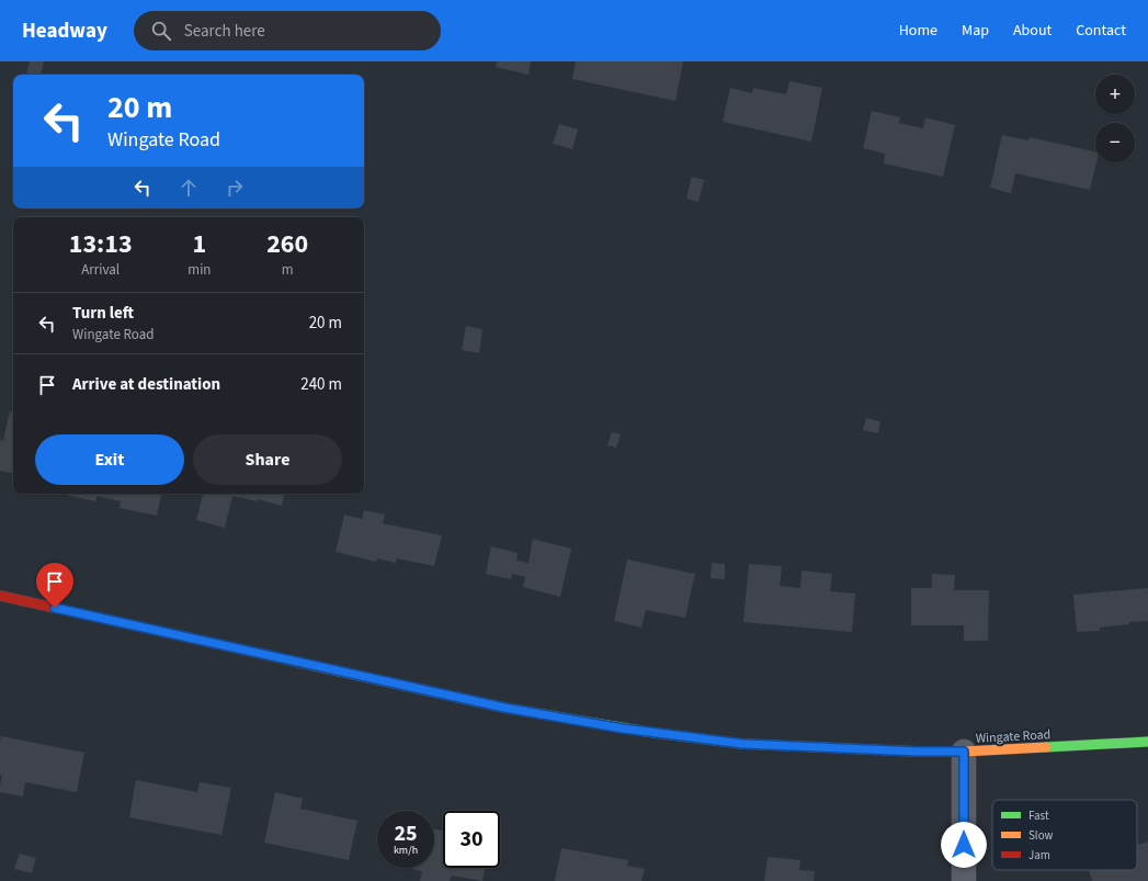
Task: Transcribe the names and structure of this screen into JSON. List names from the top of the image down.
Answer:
{
  "streets": {
    "street": ["Wingate Road"]
  },
  "legend": ["Fast", "Slow", "Jam"],
  "page": {
    "header": "Headway",
    "search": "Search here",
    "nav": [
      "Home",
      "Map",
      "About",
      "Contact"
    ],
    "map_buttons": ["+", "−"],
    "turn": ["20 m", "Wingate Road"],
    "eta": [
      "13:13",
      "Arrival",
      "1",
      "min",
      "260",
      "m"
    ],
    "list": [
      {
        "name": "Turn left",
        "note": "Wingate Road",
        "value": "20 m"
      },
      {
        "name": "Arrive at destination",
        "value": "240 m"
      }
    ],
    "buttons": ["Exit", "Share"],
    "speed": "25 km/h",
    "limit": "30"
  }
}
